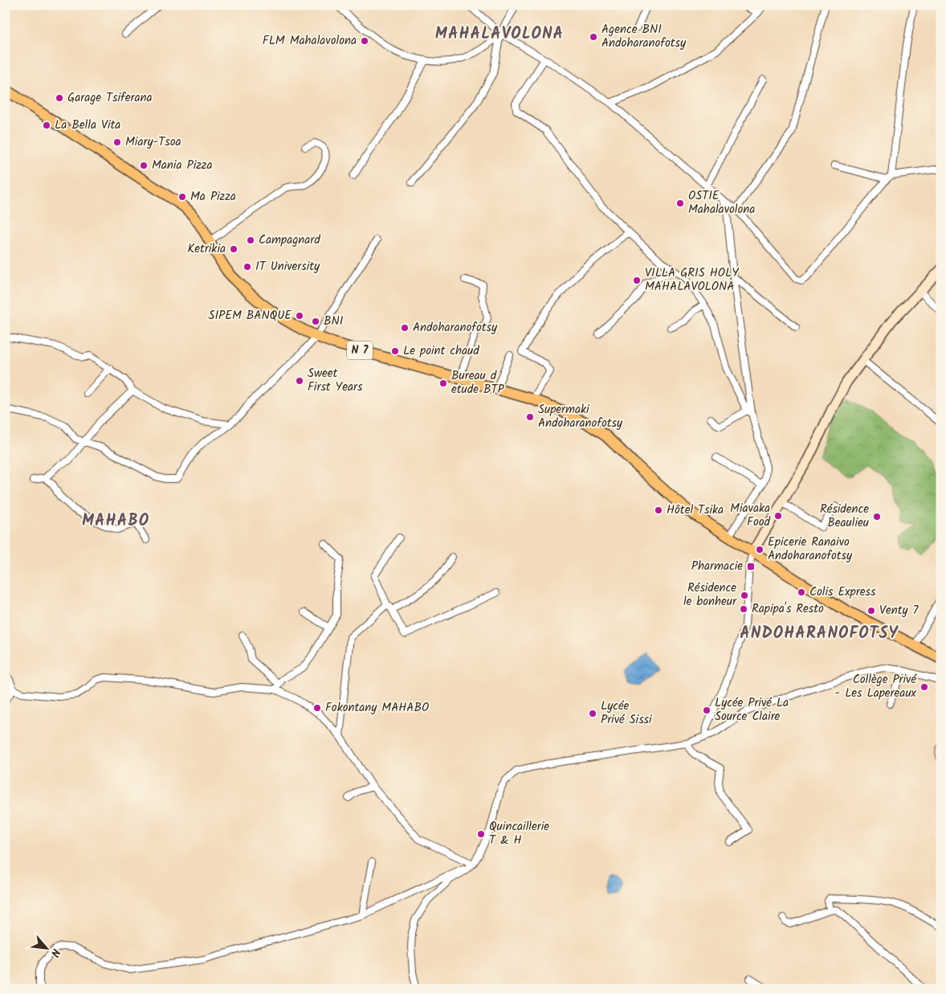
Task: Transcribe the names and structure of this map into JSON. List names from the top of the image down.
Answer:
{
  "streets": {
    "main road": ["N 7"]
  },
  "districts": ["MAHALAVOLONA", "MAHABO", "ANDOHARANOFOTSY"],
  "places": {
    "other": [
      "Agence BNI Andoharanofotsy",
      "FLM Mahalavolona",
      "Garage Tsiferana",
      "La Bella Vita",
      "Miary-Tsoa",
      "Mania Pizza",
      "Ma Pizza",
      "OSTIE Mahalavolona",
      "Campagnard",
      "Ketrikia",
      "IT University",
      "VILLA GRIS HOLY MAHALAVOLONA",
      "SIPEM BANQUE",
      "BNI",
      "Andoharanofotsy",
      "Le point chaud",
      "Sweet First Years",
      "Bureau d etude BTP",
      "Supermaki Andoharanofotsy",
      "Hôtel Tsika",
      "Miavaka Food",
      "Résidence Beaulieu",
      "Epicerie Ranaivo Andoharanofotsy",
      "Colis Express",
      "Résidence le bonheur",
      "Rapipa's Resto",
      "Venty 7",
      "Collège Privé - Les Lapereaux",
      "Fokontany MAHABO",
      "Lycée Privé La Source Claire",
      "Lycée Privé Sissi",
      "Quincaillerie T & H"
    ],
    "transit": ["Pharmacie"]
  },
  "north": "bottom right"
}
